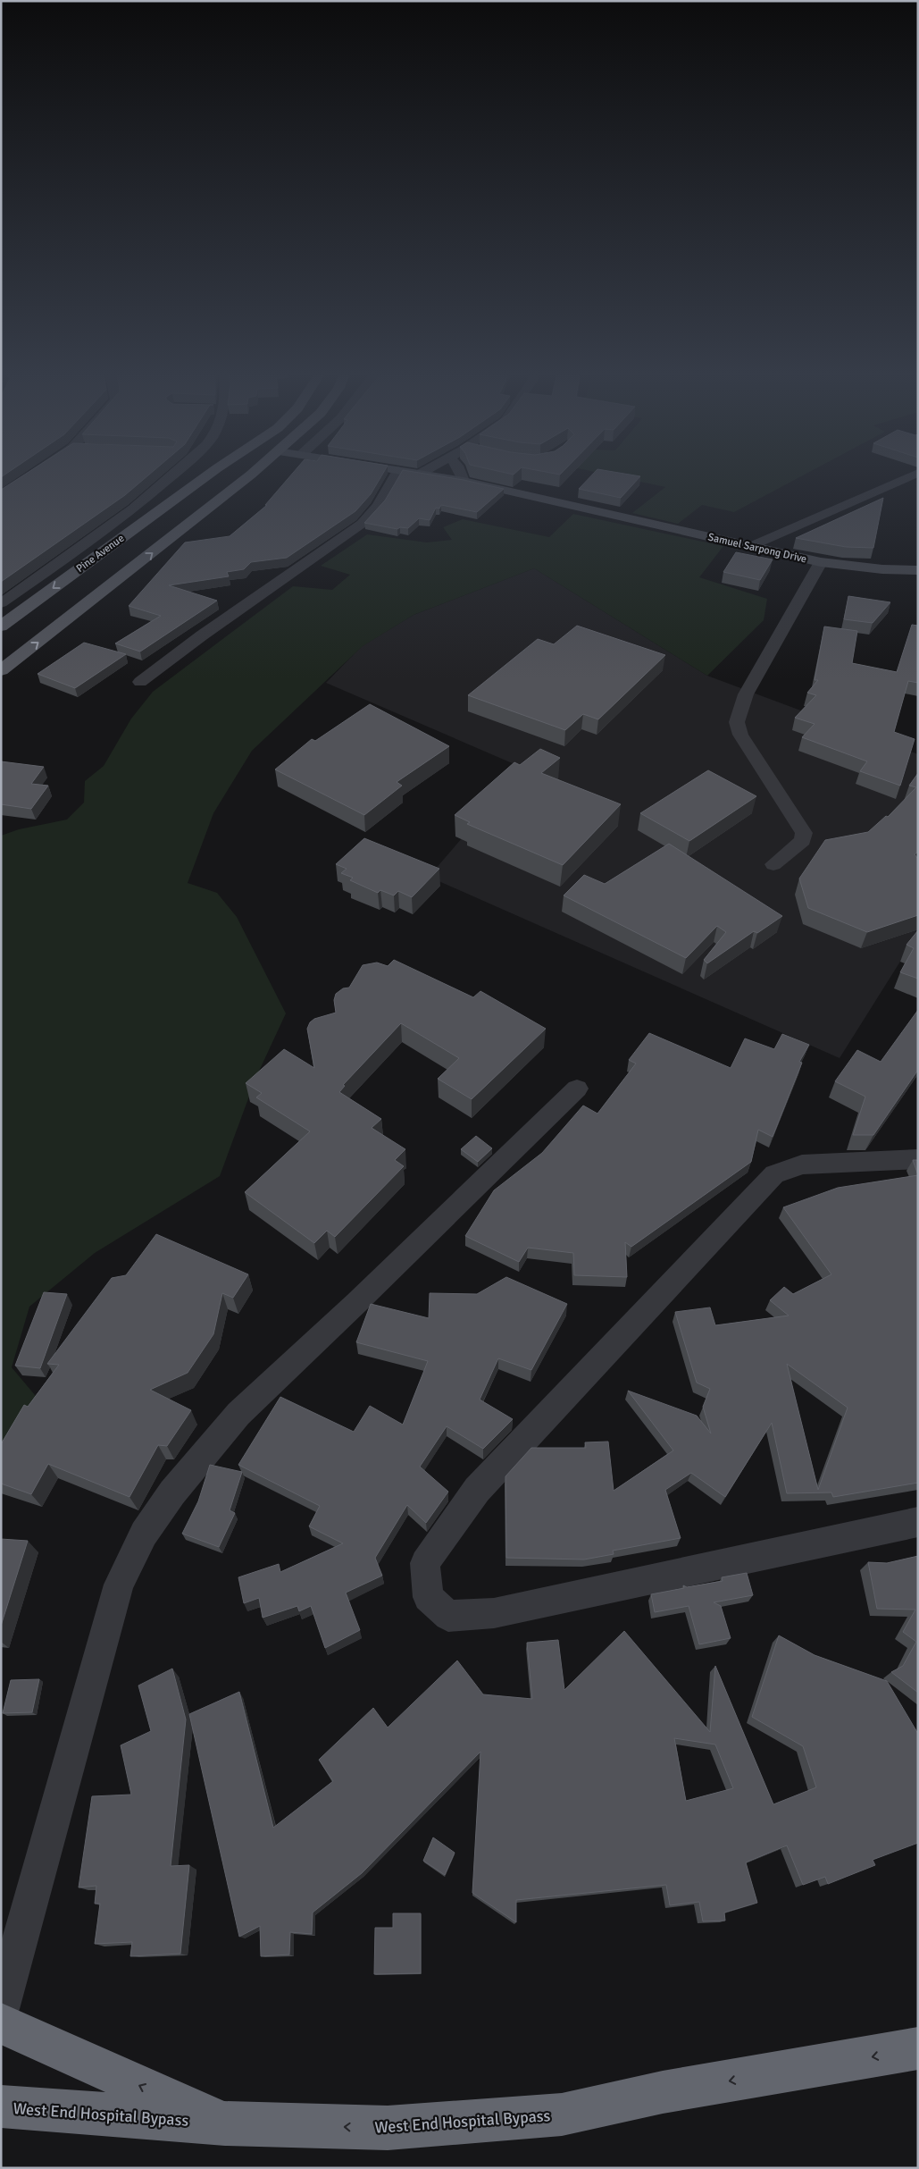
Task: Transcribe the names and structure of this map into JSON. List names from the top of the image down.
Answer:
{
  "streets": {
    "highway": ["West End Hospital Bypass"],
    "main road": ["Pine Avenue"],
    "street": ["Samuel Sarpong Drive"]
  },
  "one_way": ["West End Hospital Bypass"]
}
